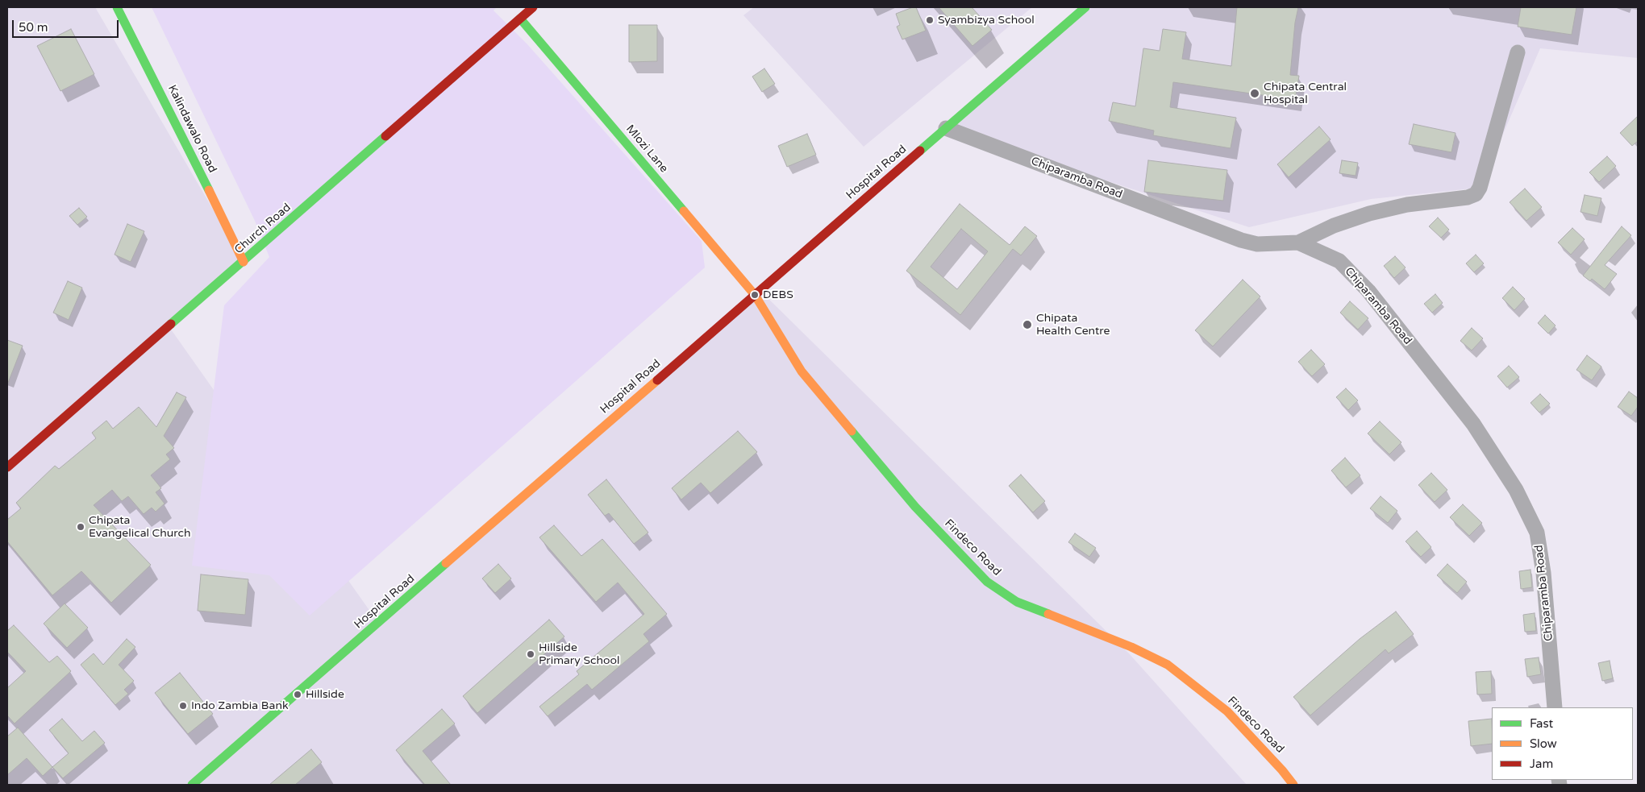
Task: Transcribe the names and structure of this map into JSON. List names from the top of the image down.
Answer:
{
  "streets": {
    "street": [
      "Kalindawalo Road",
      "Mlozi Lane",
      "Hospital Road",
      "Chiparamba Road",
      "Church Road",
      "Findeco Road"
    ]
  },
  "crossings": [
    ["Kalindawalo Road", "Church Road"],
    ["Mlozi Lane", "Hospital Road"],
    ["Mlozi Lane", "Church Road"],
    ["Mlozi Lane", "Findeco Road"],
    ["Hospital Road", "Chiparamba Road"],
    ["Hospital Road", "Findeco Road"]
  ],
  "places": [
    "Syambizya School",
    "Chipata Central Hospital",
    "DEBS",
    "Chipata Health Centre",
    "Chipata Evangelical Church",
    "Hillside Primary School",
    "Hillside",
    "Indo Zambia Bank"
  ],
  "legend": ["Fast", "Slow", "Jam"],
  "scale_bar": "50 m"
}
